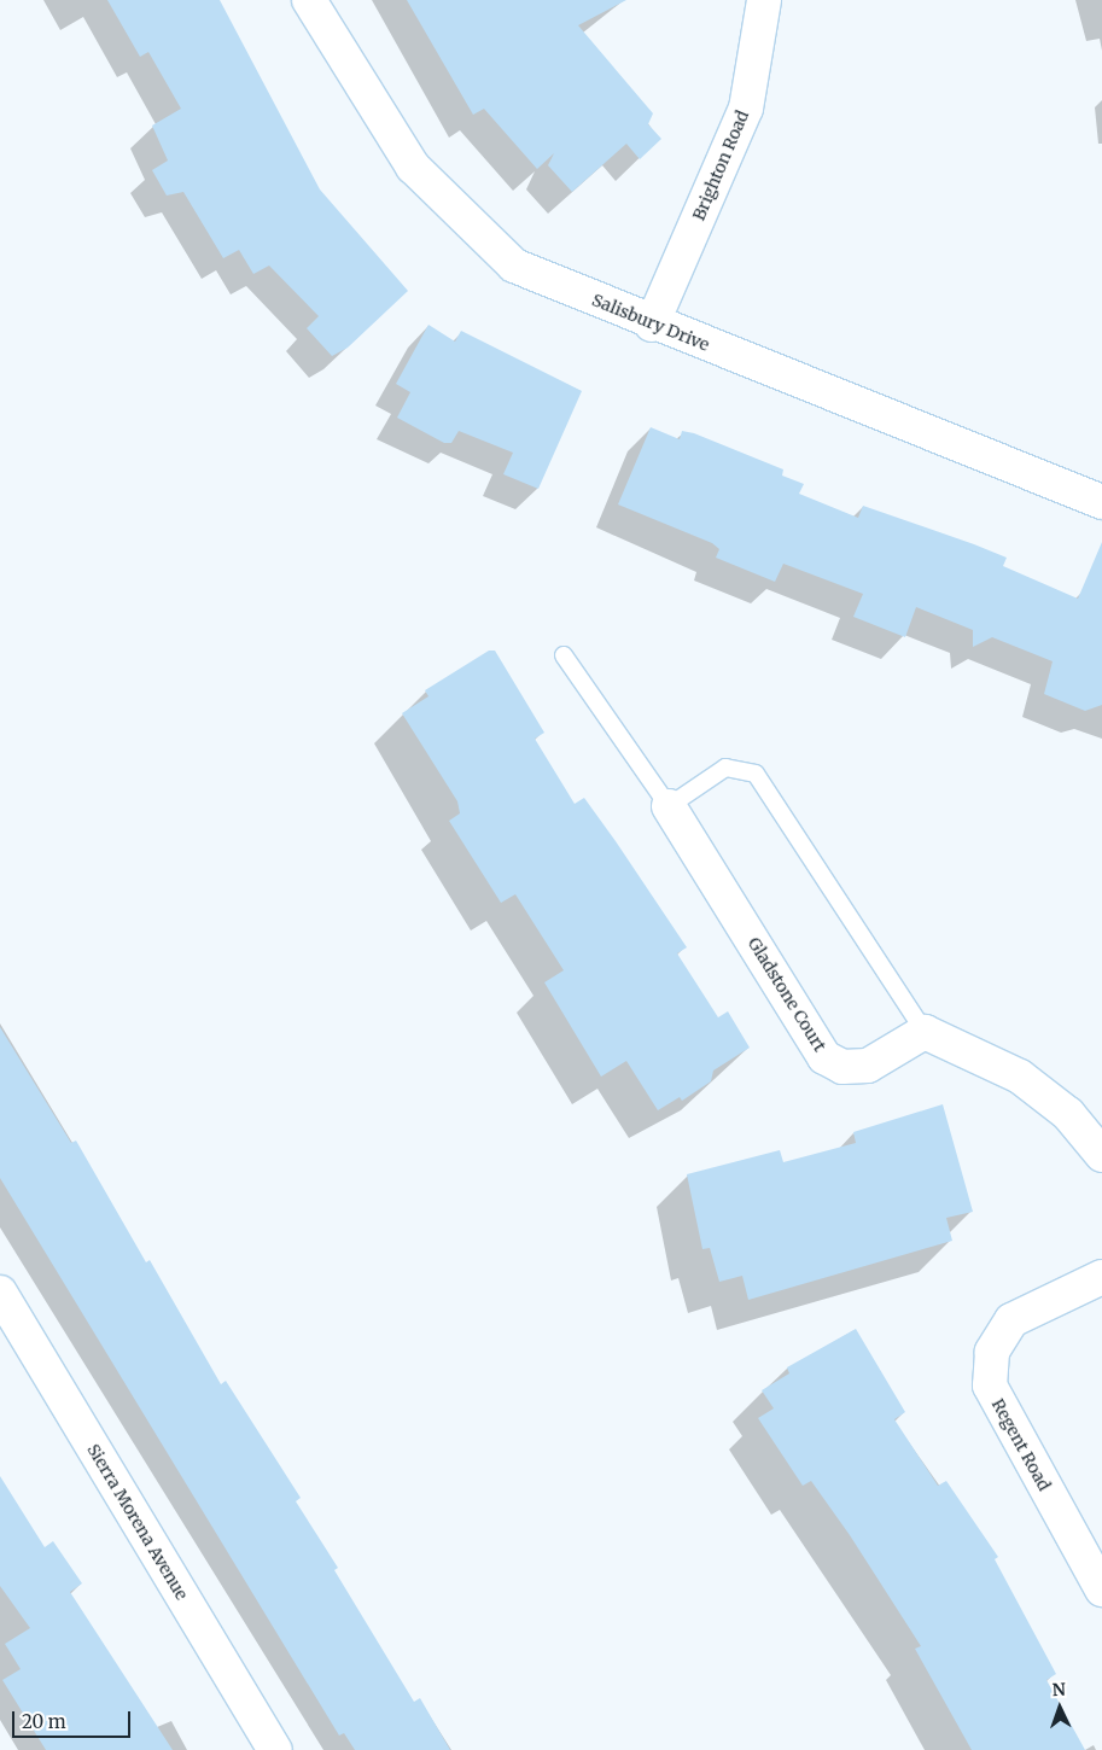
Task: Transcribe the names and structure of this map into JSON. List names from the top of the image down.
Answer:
{
  "streets": {
    "street": [
      "Brighton Road",
      "Salisbury Drive",
      "Gladstone Court",
      "Regent Road",
      "Sierra Morena Avenue"
    ]
  },
  "crossings": [
    ["Brighton Road", "Salisbury Drive"]
  ],
  "scale_bar": "20 m",
  "north": "top"
}
